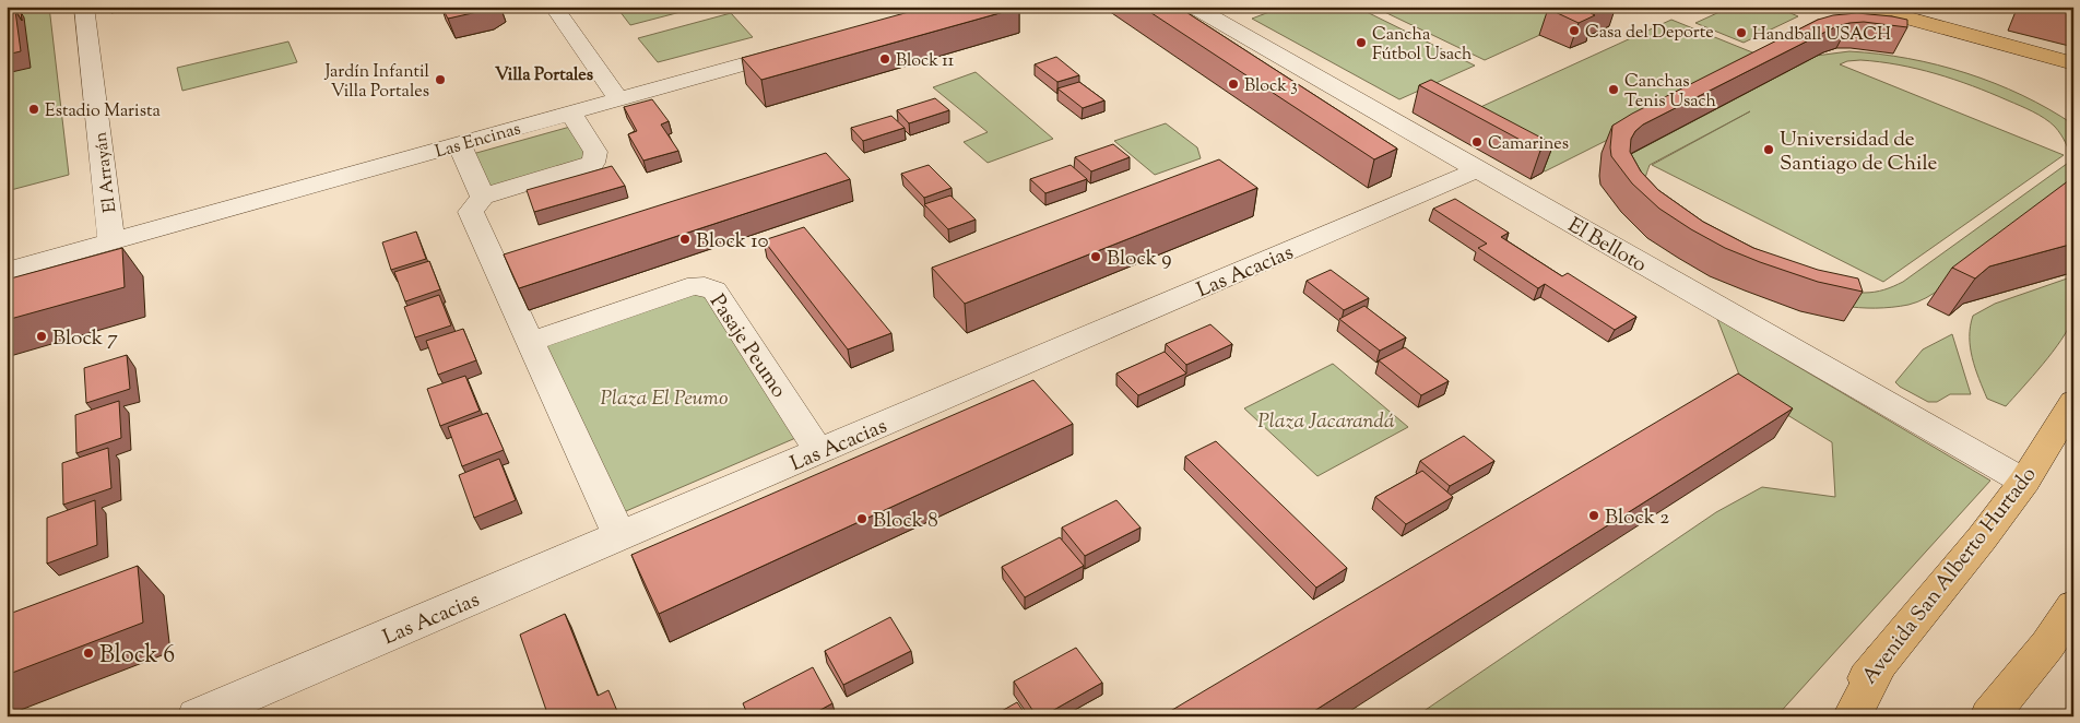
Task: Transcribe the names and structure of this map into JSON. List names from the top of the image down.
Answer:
{
  "streets": {
    "main road": ["Avenida San Alberto Hurtado"],
    "street": [
      "Las Encinas",
      "El Arrayán",
      "El Belloto",
      "Las Acacias",
      "Pasaje Peumo"
    ]
  },
  "crossings": [
    ["Las Encinas", "El Arrayán"],
    ["El Belloto", "Las Acacias"],
    ["El Belloto", "Avenida San Alberto Hurtado"],
    ["Las Acacias", "Pasaje Peumo"]
  ],
  "districts": ["Villa Portales"],
  "parks": ["Plaza El Peumo", "Plaza Jacarandá"],
  "places": [
    "Casa del Deporte",
    "Handball USACH",
    "Cancha Fútbol Usach",
    "Block 11",
    "Jardín Infantil Villa Portales",
    "Block 3",
    "Canchas Tenis Usach",
    "Estadio Marista",
    "Camarines",
    "Universidad de Santiago de Chile",
    "Block 10",
    "Block 9",
    "Block 7",
    "Block 2",
    "Block 8",
    "Block 6"
  ]
}
